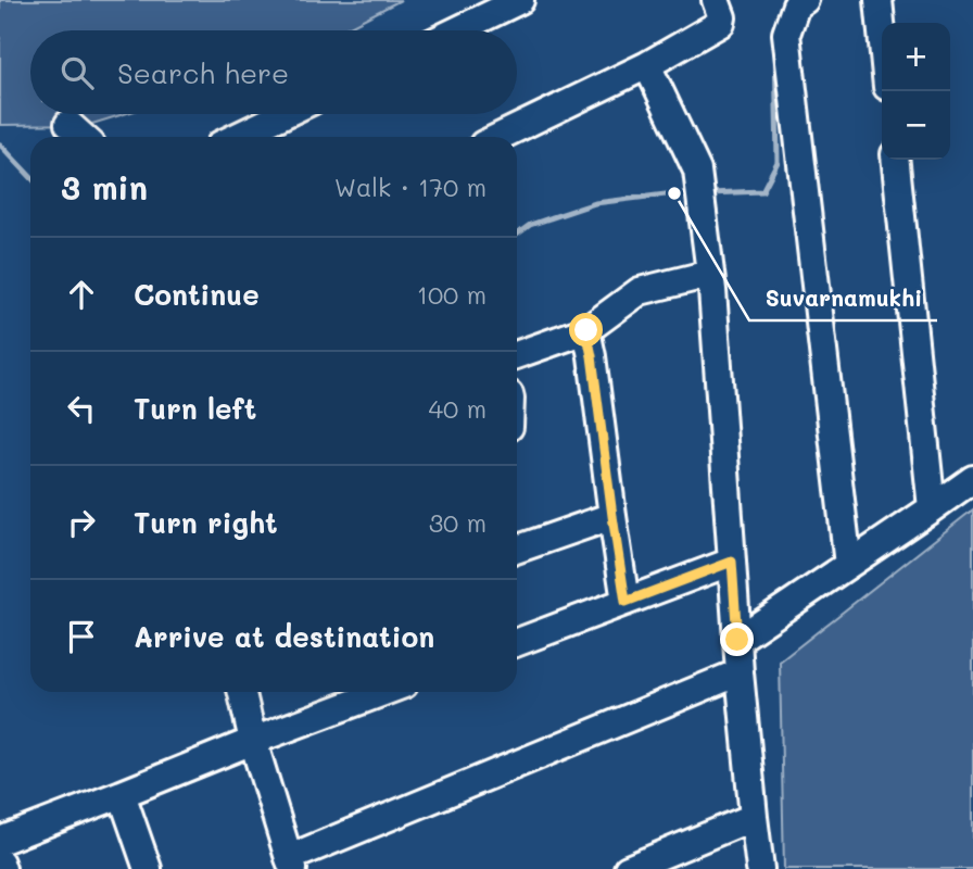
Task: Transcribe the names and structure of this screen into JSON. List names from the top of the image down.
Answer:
{
  "places": ["Suvarnamukhi"],
  "page": {
    "map_buttons": ["+", "−"],
    "search": "Search here",
    "heading": ["3 min", "Walk · 170 m"],
    "list": [
      ["Continue", "100 m"],
      ["Turn left", "40 m"],
      ["Turn right", "30 m"],
      "Arrive at destination"
    ]
  }
}
